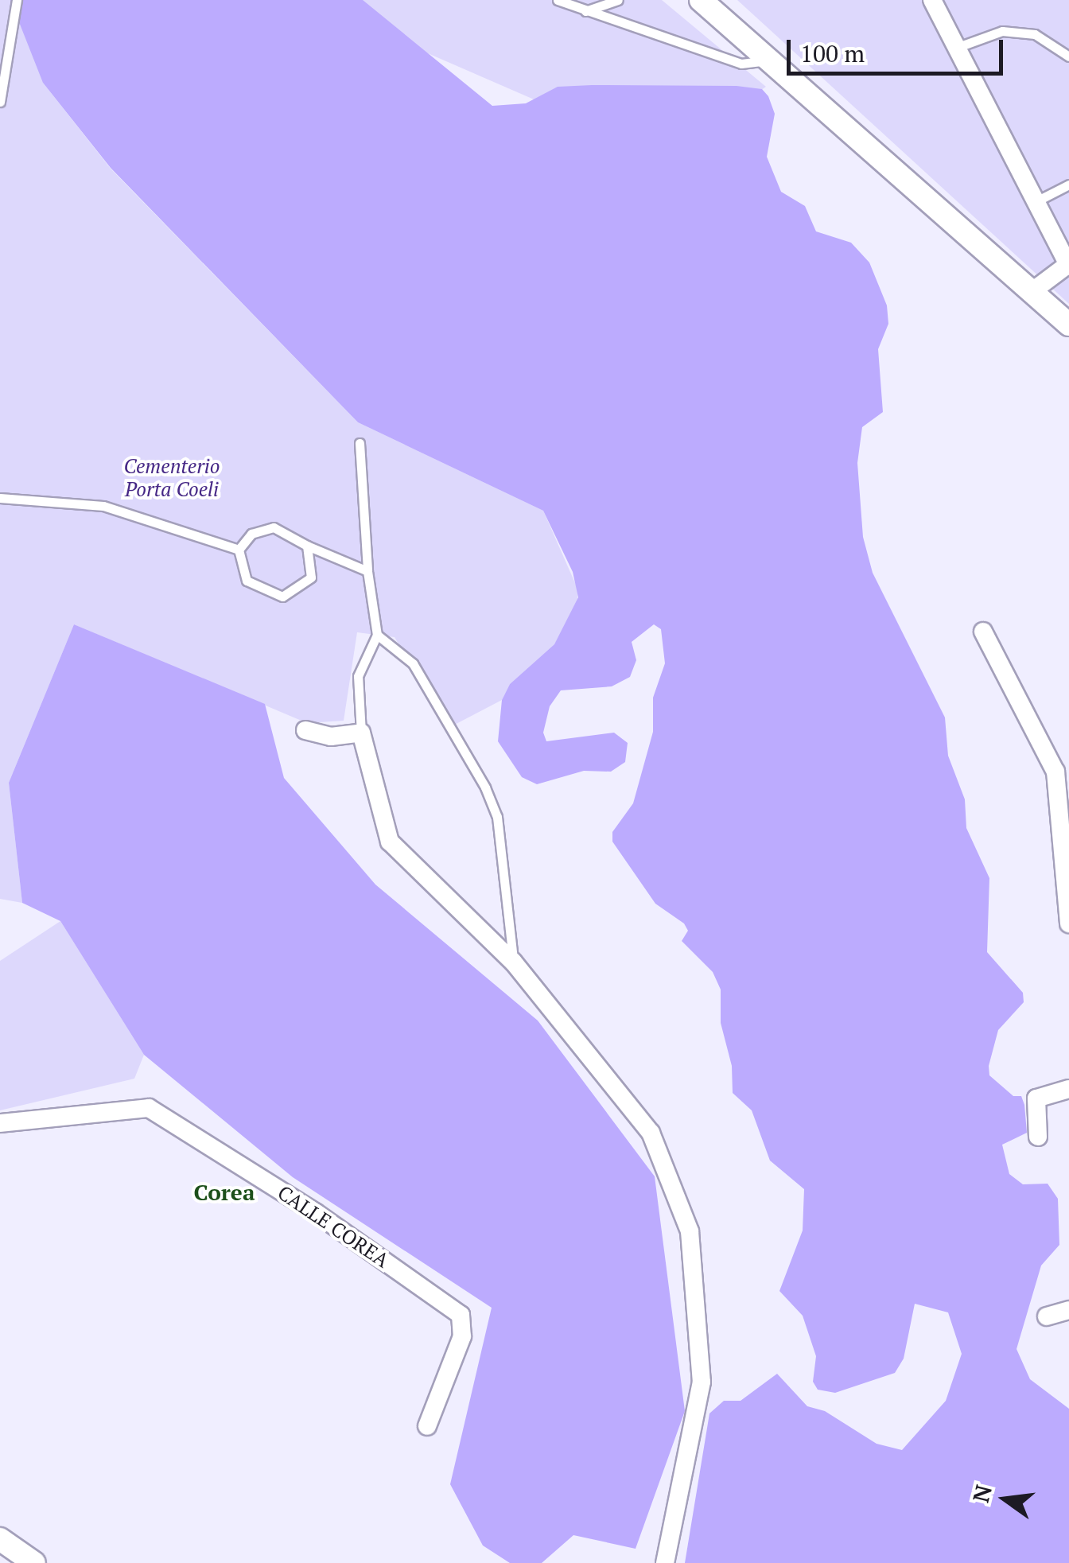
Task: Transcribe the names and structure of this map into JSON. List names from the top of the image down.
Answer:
{
  "streets": {
    "street": ["CALLE COREA"]
  },
  "districts": ["Corea"],
  "parks": ["Cementerio Porta Coeli"],
  "scale_bar": "100 m",
  "north": "left"
}
